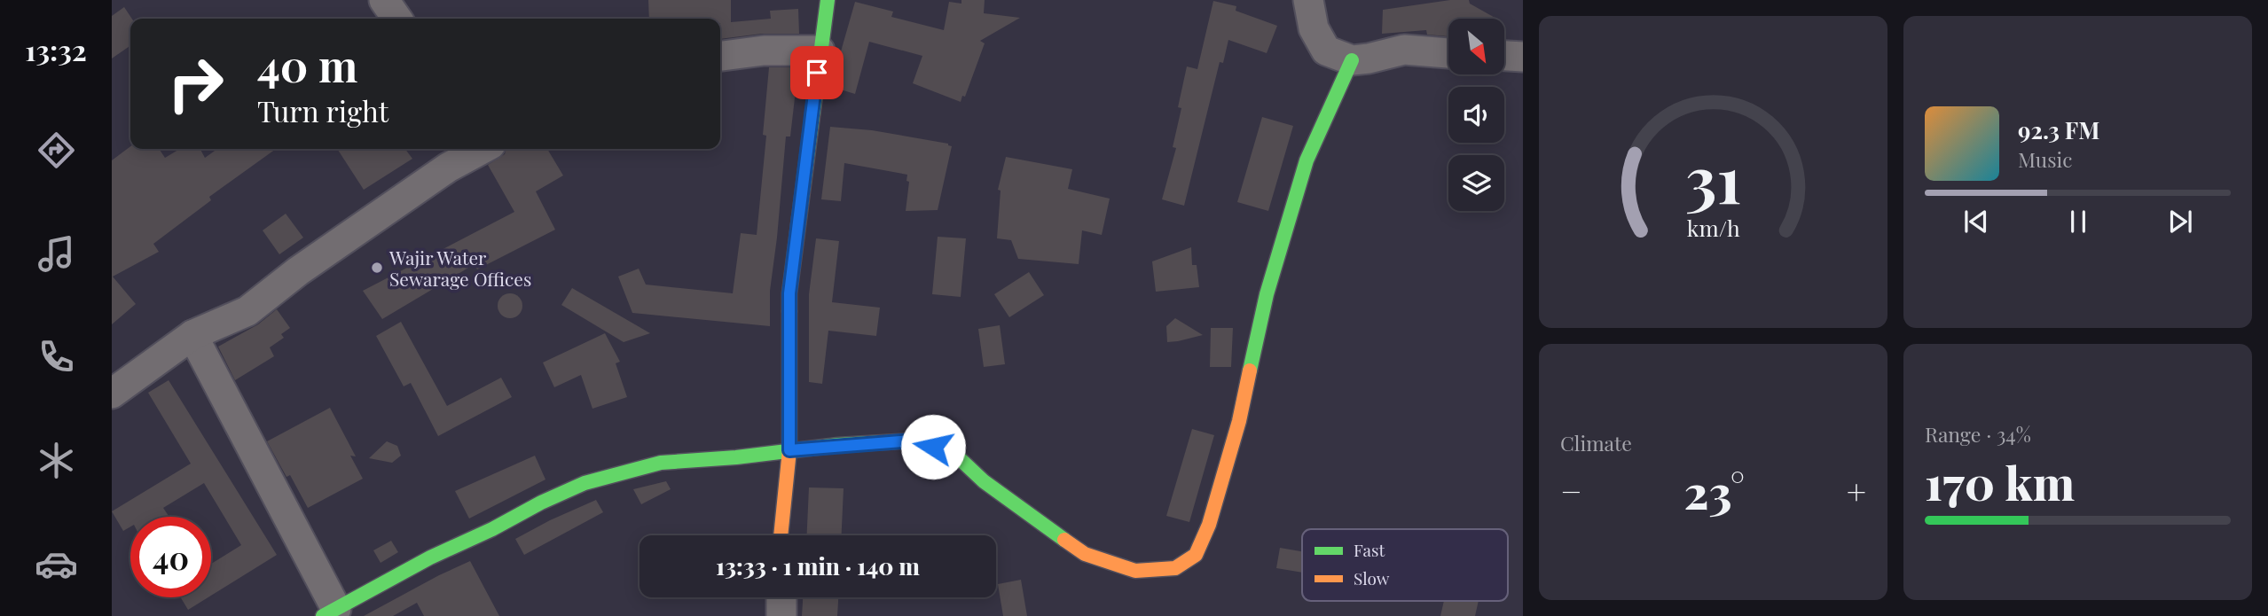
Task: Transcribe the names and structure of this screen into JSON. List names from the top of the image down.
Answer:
{
  "places": ["Wajir Water Sewarage Offices"],
  "legend": ["Fast", "Slow"],
  "north": "bottom right",
  "page": {
    "tabs": "13:32",
    "turn": ["40 m", "Turn right"],
    "song": ["92.3 FM", "Music"],
    "tile": [
      "Climate",
      ["Range · 34%", "170 km"]
    ],
    "heat": ["−", "23°", "+"],
    "limit": "40",
    "trip": "13:33 · 1 min · 140 m",
    "gauge": ["31", "km/h"]
  }
}
